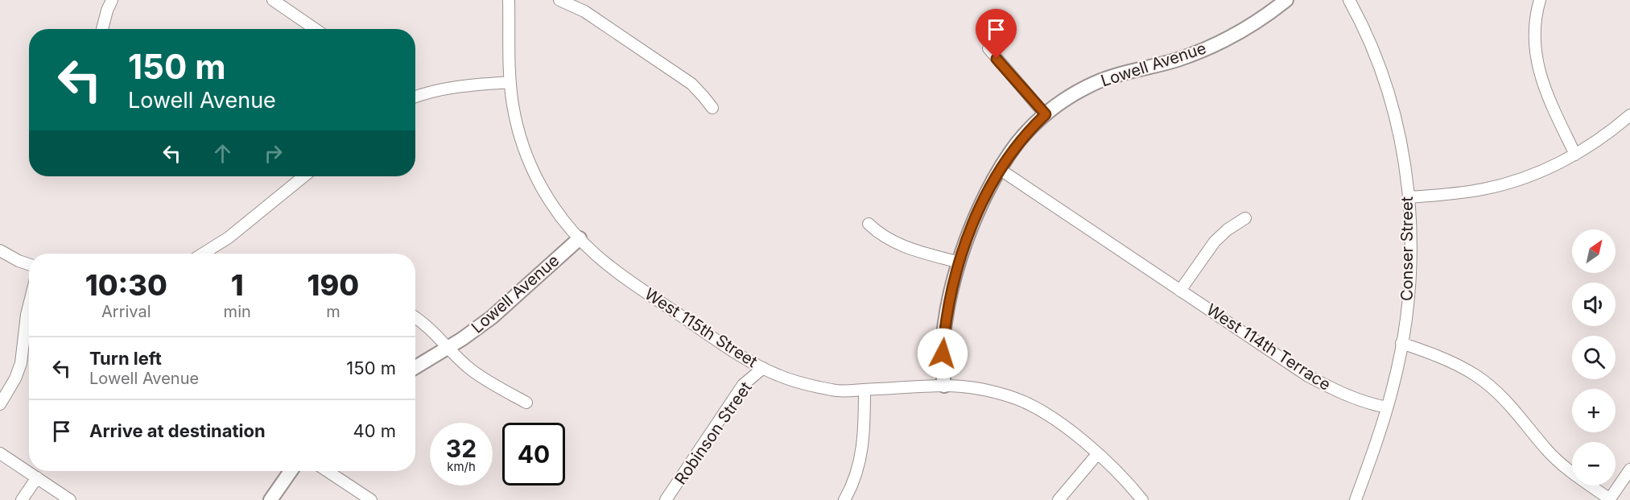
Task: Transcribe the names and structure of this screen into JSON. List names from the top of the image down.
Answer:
{
  "streets": {
    "street": [
      "Lowell Avenue",
      "Conser Street",
      "West 115th Street",
      "West 114th Terrace",
      "Robinson Street"
    ]
  },
  "crossings": [
    ["Lowell Avenue", "West 115th Street"],
    ["Lowell Avenue", "West 114th Terrace"],
    ["Conser Street", "West 114th Terrace"],
    ["West 115th Street", "Robinson Street"]
  ],
  "north": "top right",
  "page": {
    "turn": ["150 m", "Lowell Avenue"],
    "map_buttons": ["+", "−"],
    "eta": [
      "10:30",
      "Arrival",
      "1",
      "min",
      "190",
      "m"
    ],
    "list": [
      {
        "name": "Turn left",
        "note": "Lowell Avenue",
        "value": "150 m"
      },
      {
        "name": "Arrive at destination",
        "value": "40 m"
      }
    ],
    "speed": "32 km/h",
    "limit": "40"
  }
}
